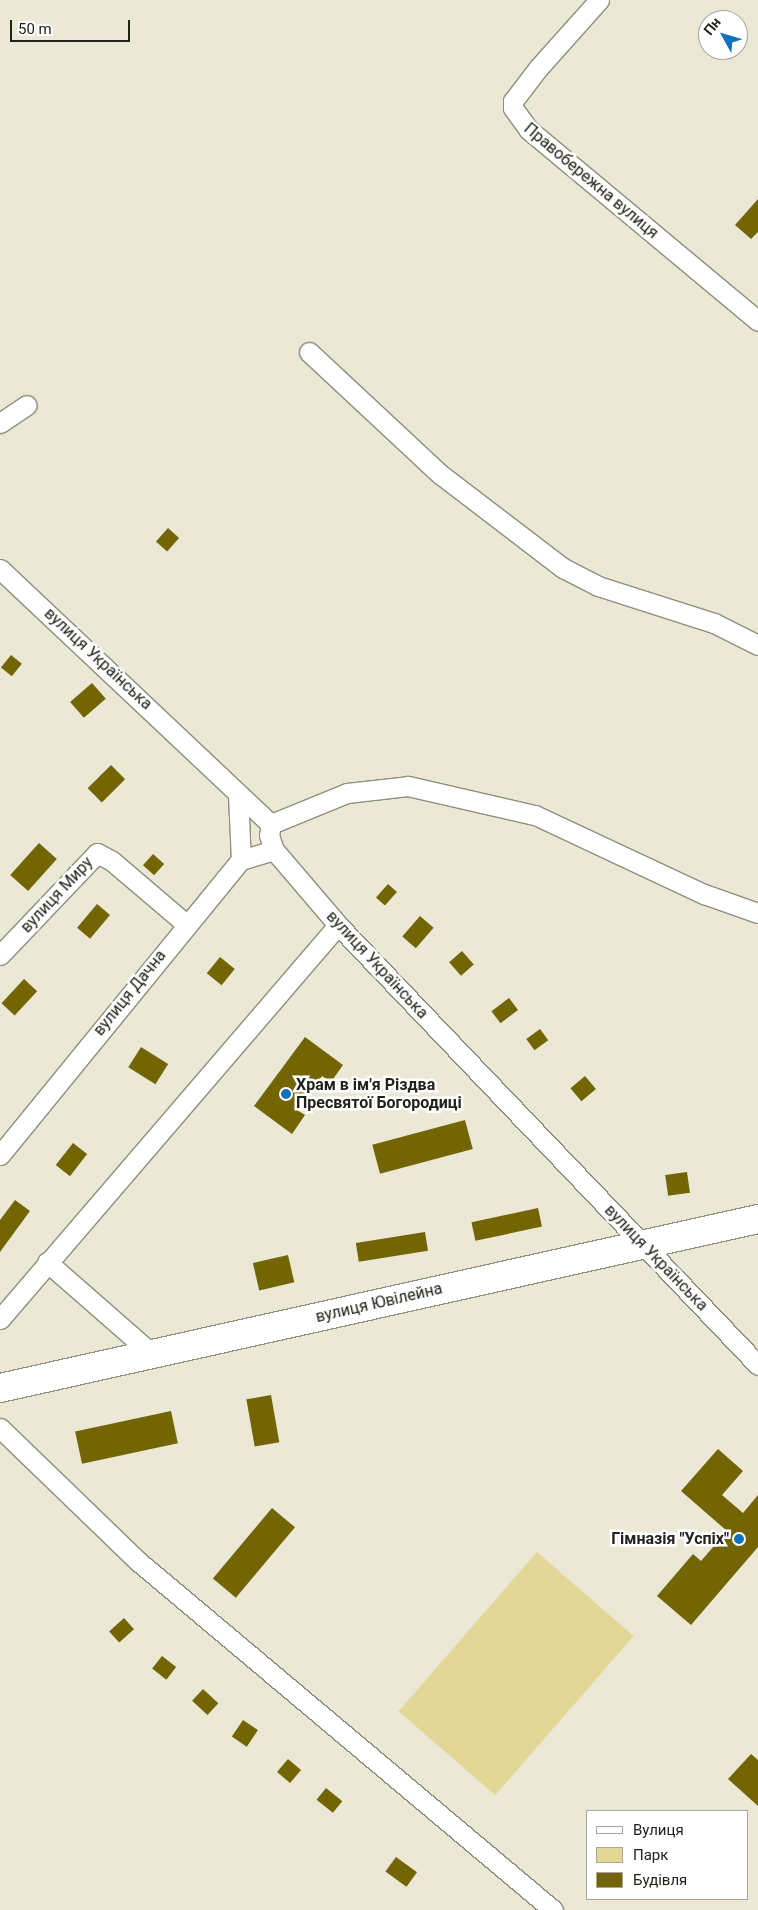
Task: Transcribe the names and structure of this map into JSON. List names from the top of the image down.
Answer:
{
  "streets": {
    "street": [
      "Правобережна вулиця",
      "вулиця Українська",
      "вулиця Миру",
      "вулиця Дачна",
      "вулиця Ювілейна"
    ]
  },
  "crossings": [
    ["вулиця Українська", "вулиця Ювілейна"],
    ["вулиця Миру", "вулиця Дачна"]
  ],
  "places": ["Храм в ім'я Різдва Пресвятої Богородиці", "Гімназія \"Успіх\""],
  "legend": ["Вулиця", "Парк", "Будівля"],
  "scale_bar": "50 m",
  "north": "top left"
}
